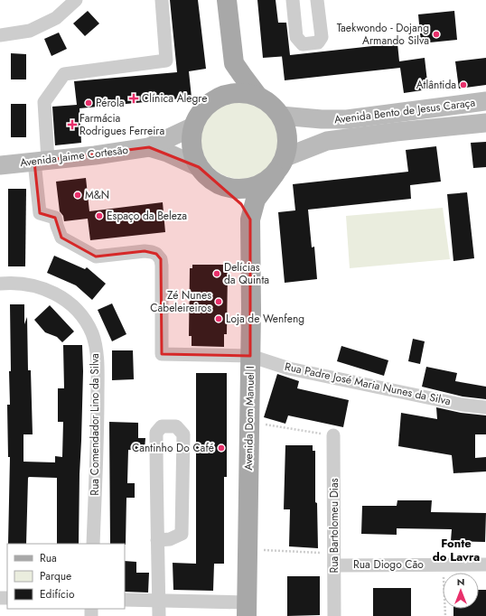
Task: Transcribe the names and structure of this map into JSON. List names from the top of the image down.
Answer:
{
  "streets": {
    "main road": ["Avenida Bento de Jesus Caraça", "Avenida Jaime Cortesão", "Avenida Dom Manuel I"],
    "street": [
      "Rua Padre José Maria Nunes da Silva",
      "Rua Comendador Lino da Silva",
      "Rua Bartolomeu Dias",
      "Rua Diogo Cão"
    ]
  },
  "crossings": [
    ["Avenida Bento de Jesus Caraça", "Avenida Jaime Cortesão"],
    ["Avenida Bento de Jesus Caraça", "Avenida Dom Manuel I"],
    ["Avenida Jaime Cortesão", "Rua Padre José Maria Nunes da Silva"],
    ["Avenida Jaime Cortesão", "Avenida Dom Manuel I"],
    ["Rua Padre José Maria Nunes da Silva", "Avenida Dom Manuel I"],
    ["Rua Bartolomeu Dias", "Rua Diogo Cão"]
  ],
  "districts": ["Fonte do Lavra"],
  "places": {
    "other": [
      "Taekwondo - Dojang Armando Silva",
      "Atlântida",
      "Pérola",
      "M&N",
      "Espaço da Beleza",
      "Delícias da Quinta",
      "Zé Nunes Cabeleireiros",
      "Loja de Wenfeng",
      "Cantinho Do Café"
    ],
    "health": ["Clínica Alegre", "Farmácia Rodrigues Ferreira"]
  },
  "legend": ["Rua", "Parque", "Edifício"],
  "north": "top"
}
